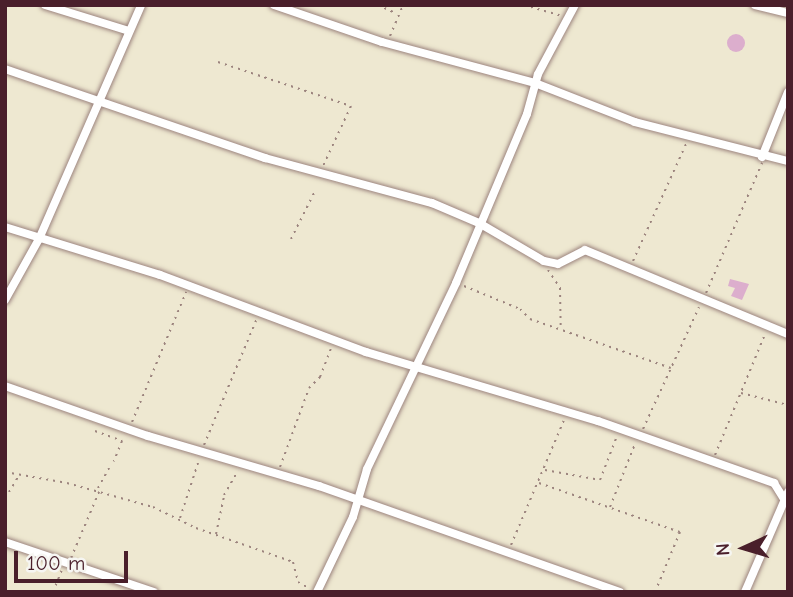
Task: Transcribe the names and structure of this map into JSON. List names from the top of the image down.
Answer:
{
  "scale_bar": "100 m",
  "north": "left"
}
